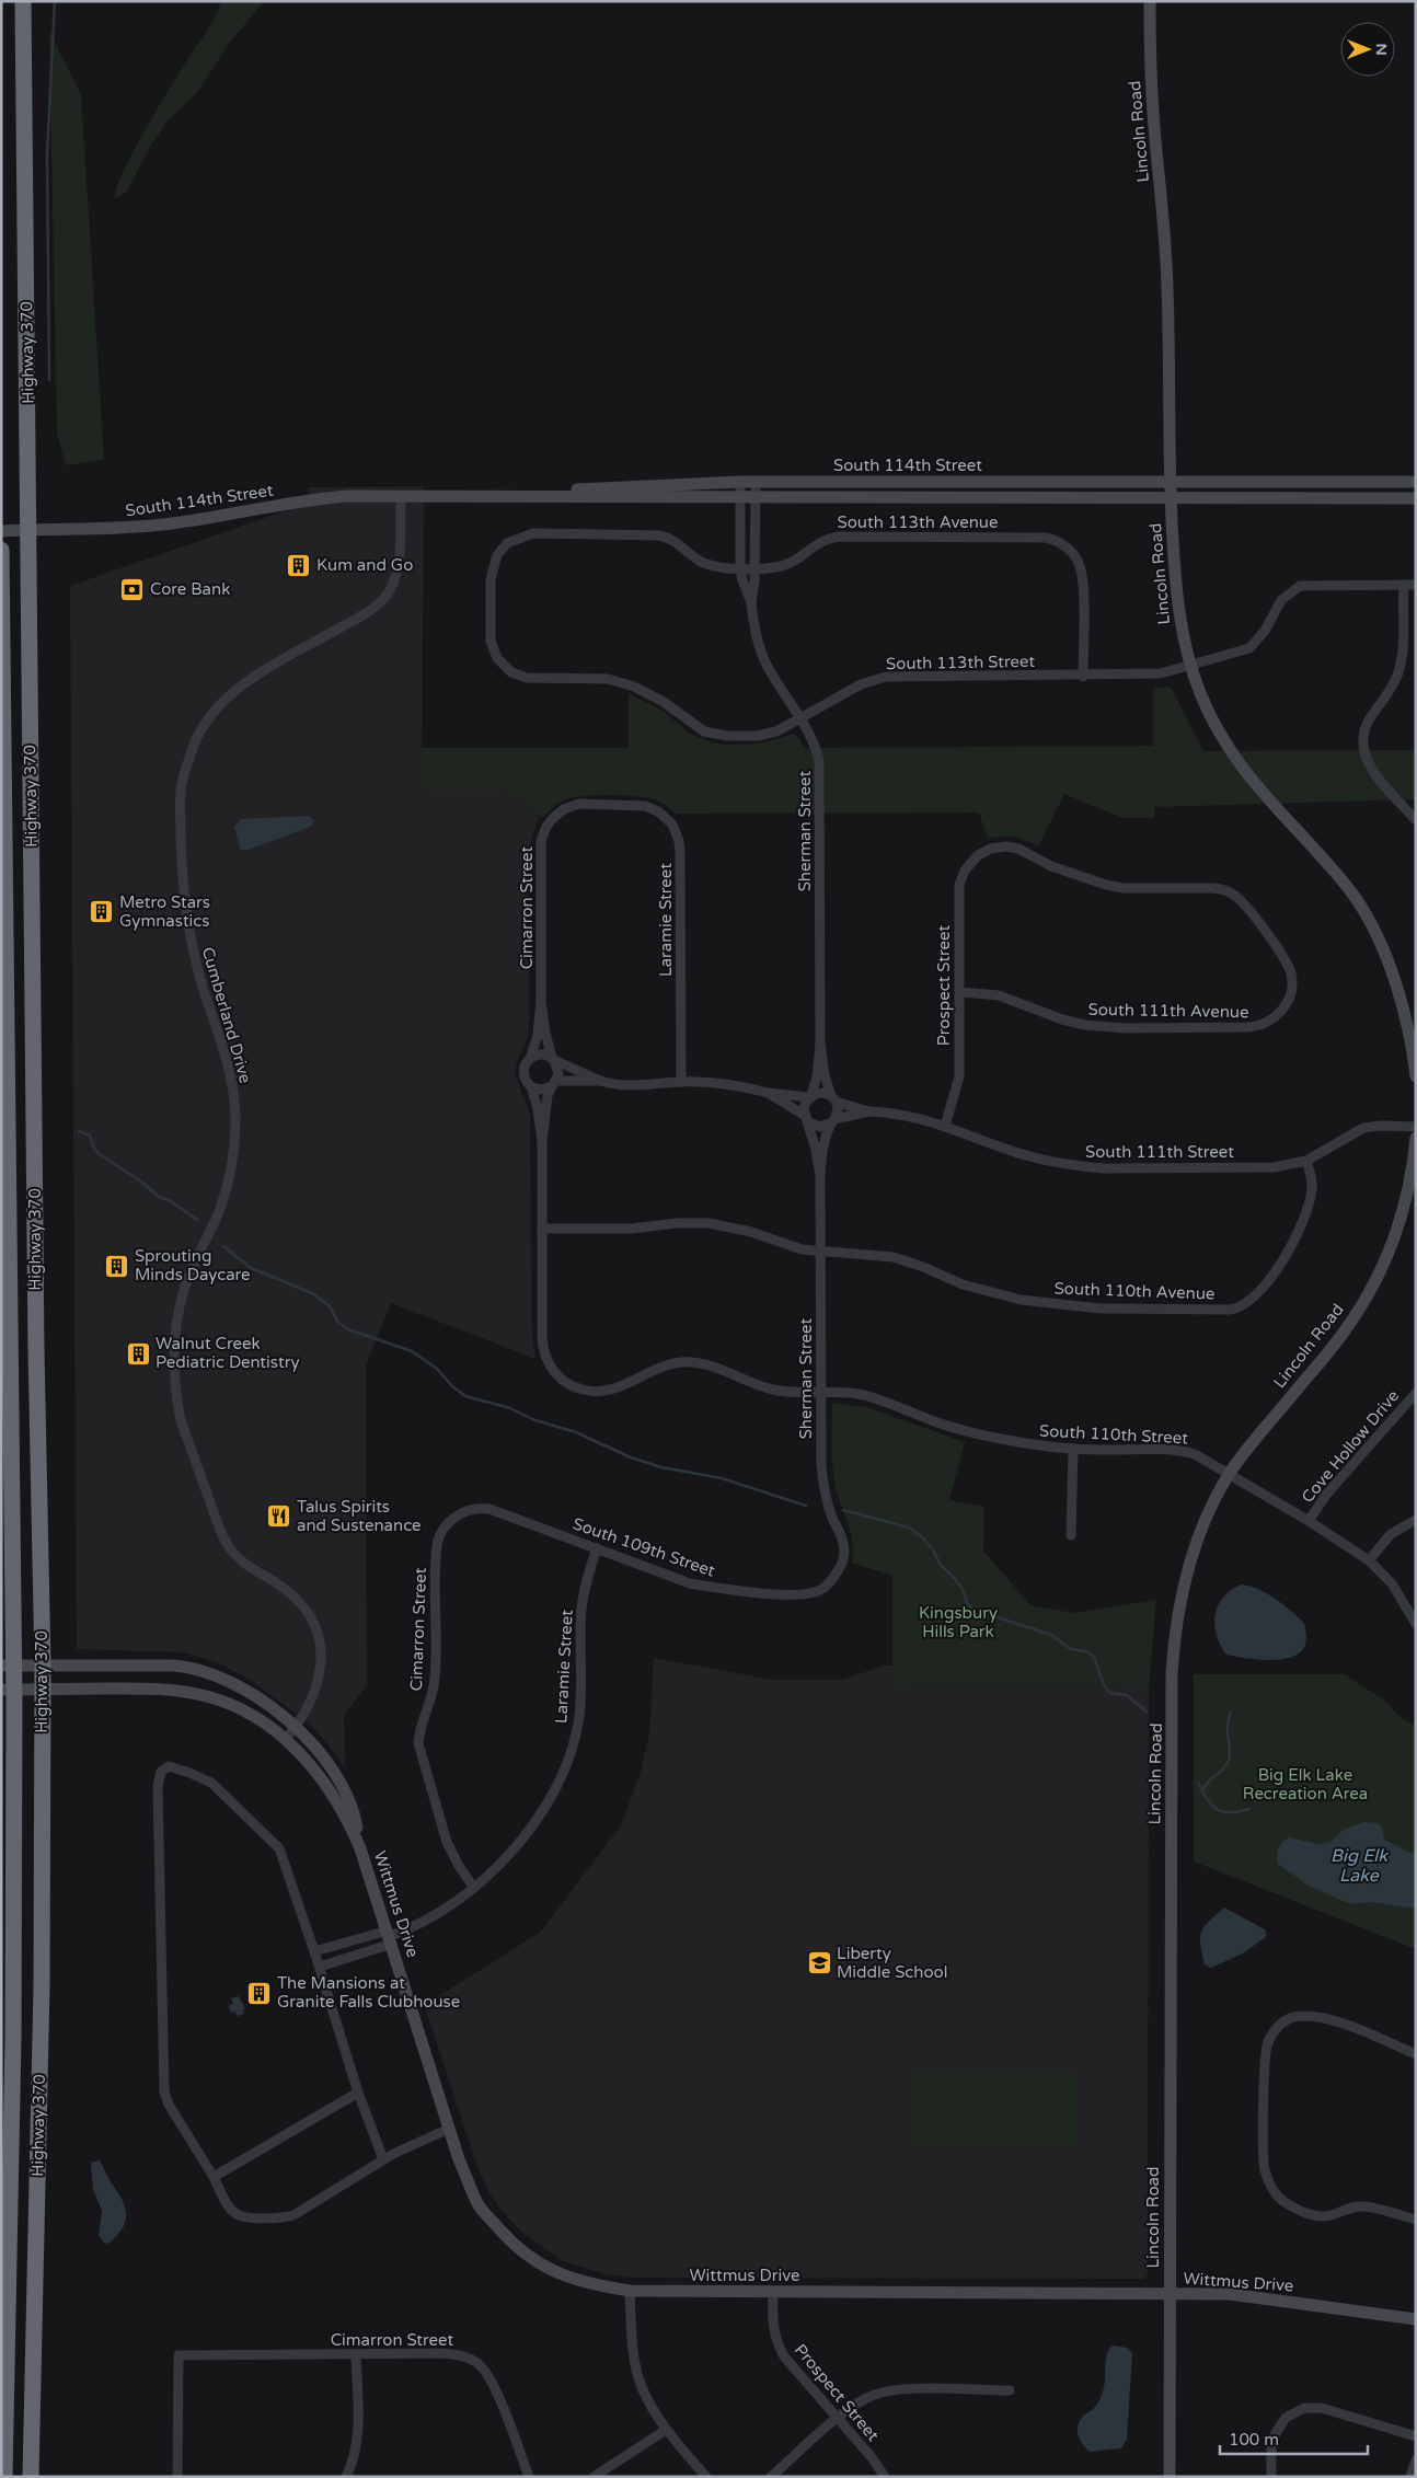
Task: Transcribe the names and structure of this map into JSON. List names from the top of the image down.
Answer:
{
  "streets": {
    "highway": ["Highway 370"],
    "street": [
      "Lincoln Road",
      "South 114th Street",
      "South 113th Avenue",
      "South 113th Street",
      "Sherman Street",
      "Cimarron Street",
      "Laramie Street",
      "Prospect Street",
      "South 111th Avenue",
      "Cumberland Drive",
      "South 111th Street",
      "South 110th Avenue",
      "South 110th Street",
      "Cove Hollow Drive",
      "South 109th Street",
      "Wittmus Drive"
    ]
  },
  "crossings": [
    ["Lincoln Road", "South 114th Street"],
    ["Lincoln Road", "South 113th Street"],
    ["Lincoln Road", "South 110th Street"],
    ["Lincoln Road", "Wittmus Drive"],
    ["Highway 370", "South 114th Street"],
    ["Highway 370", "Wittmus Drive"],
    ["South 114th Street", "Sherman Street"],
    ["South 114th Street", "Cumberland Drive"],
    ["South 113th Avenue", "South 113th Street"],
    ["South 113th Avenue", "Sherman Street"],
    ["South 113th Street", "Sherman Street"],
    ["Sherman Street", "South 111th Street"],
    ["Sherman Street", "South 110th Avenue"],
    ["Sherman Street", "South 110th Street"],
    ["Sherman Street", "South 109th Street"],
    ["Cimarron Street", "Laramie Street"],
    ["Cimarron Street", "South 109th Street"],
    ["Laramie Street", "South 109th Street"],
    ["Laramie Street", "Wittmus Drive"],
    ["Prospect Street", "South 111th Avenue"],
    ["Prospect Street", "South 111th Street"],
    ["Prospect Street", "Wittmus Drive"],
    ["Cumberland Drive", "Wittmus Drive"],
    ["South 111th Street", "South 110th Avenue"],
    ["South 110th Avenue", "South 110th Street"],
    ["South 110th Street", "Cove Hollow Drive"]
  ],
  "water": ["Big Elk Lake"],
  "parks": ["Kingsbury Hills Park", "Big Elk Lake Recreation Area"],
  "places": {
    "building": [
      "Kum and Go",
      "Metro Stars Gymnastics",
      "Sprouting Minds Daycare",
      "Walnut Creek Pediatric Dentistry",
      "The Mansions at Granite Falls Clubhouse"
    ],
    "bank": ["Core Bank"],
    "restaurant": ["Talus Spirits and Sustenance"],
    "school or university": ["Liberty Middle School"]
  },
  "scale_bar": "100 m",
  "north": "right"
}
